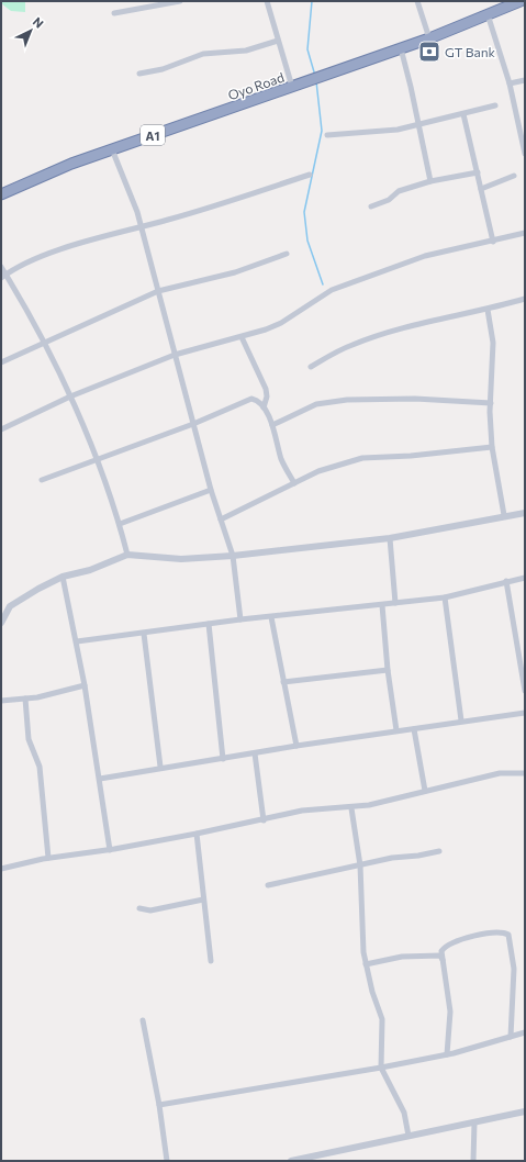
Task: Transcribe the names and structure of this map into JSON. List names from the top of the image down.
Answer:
{
  "streets": {
    "highway": ["Oyo Road", "A1"]
  },
  "places": {
    "bank": ["GT Bank"]
  },
  "north": "top right"
}
